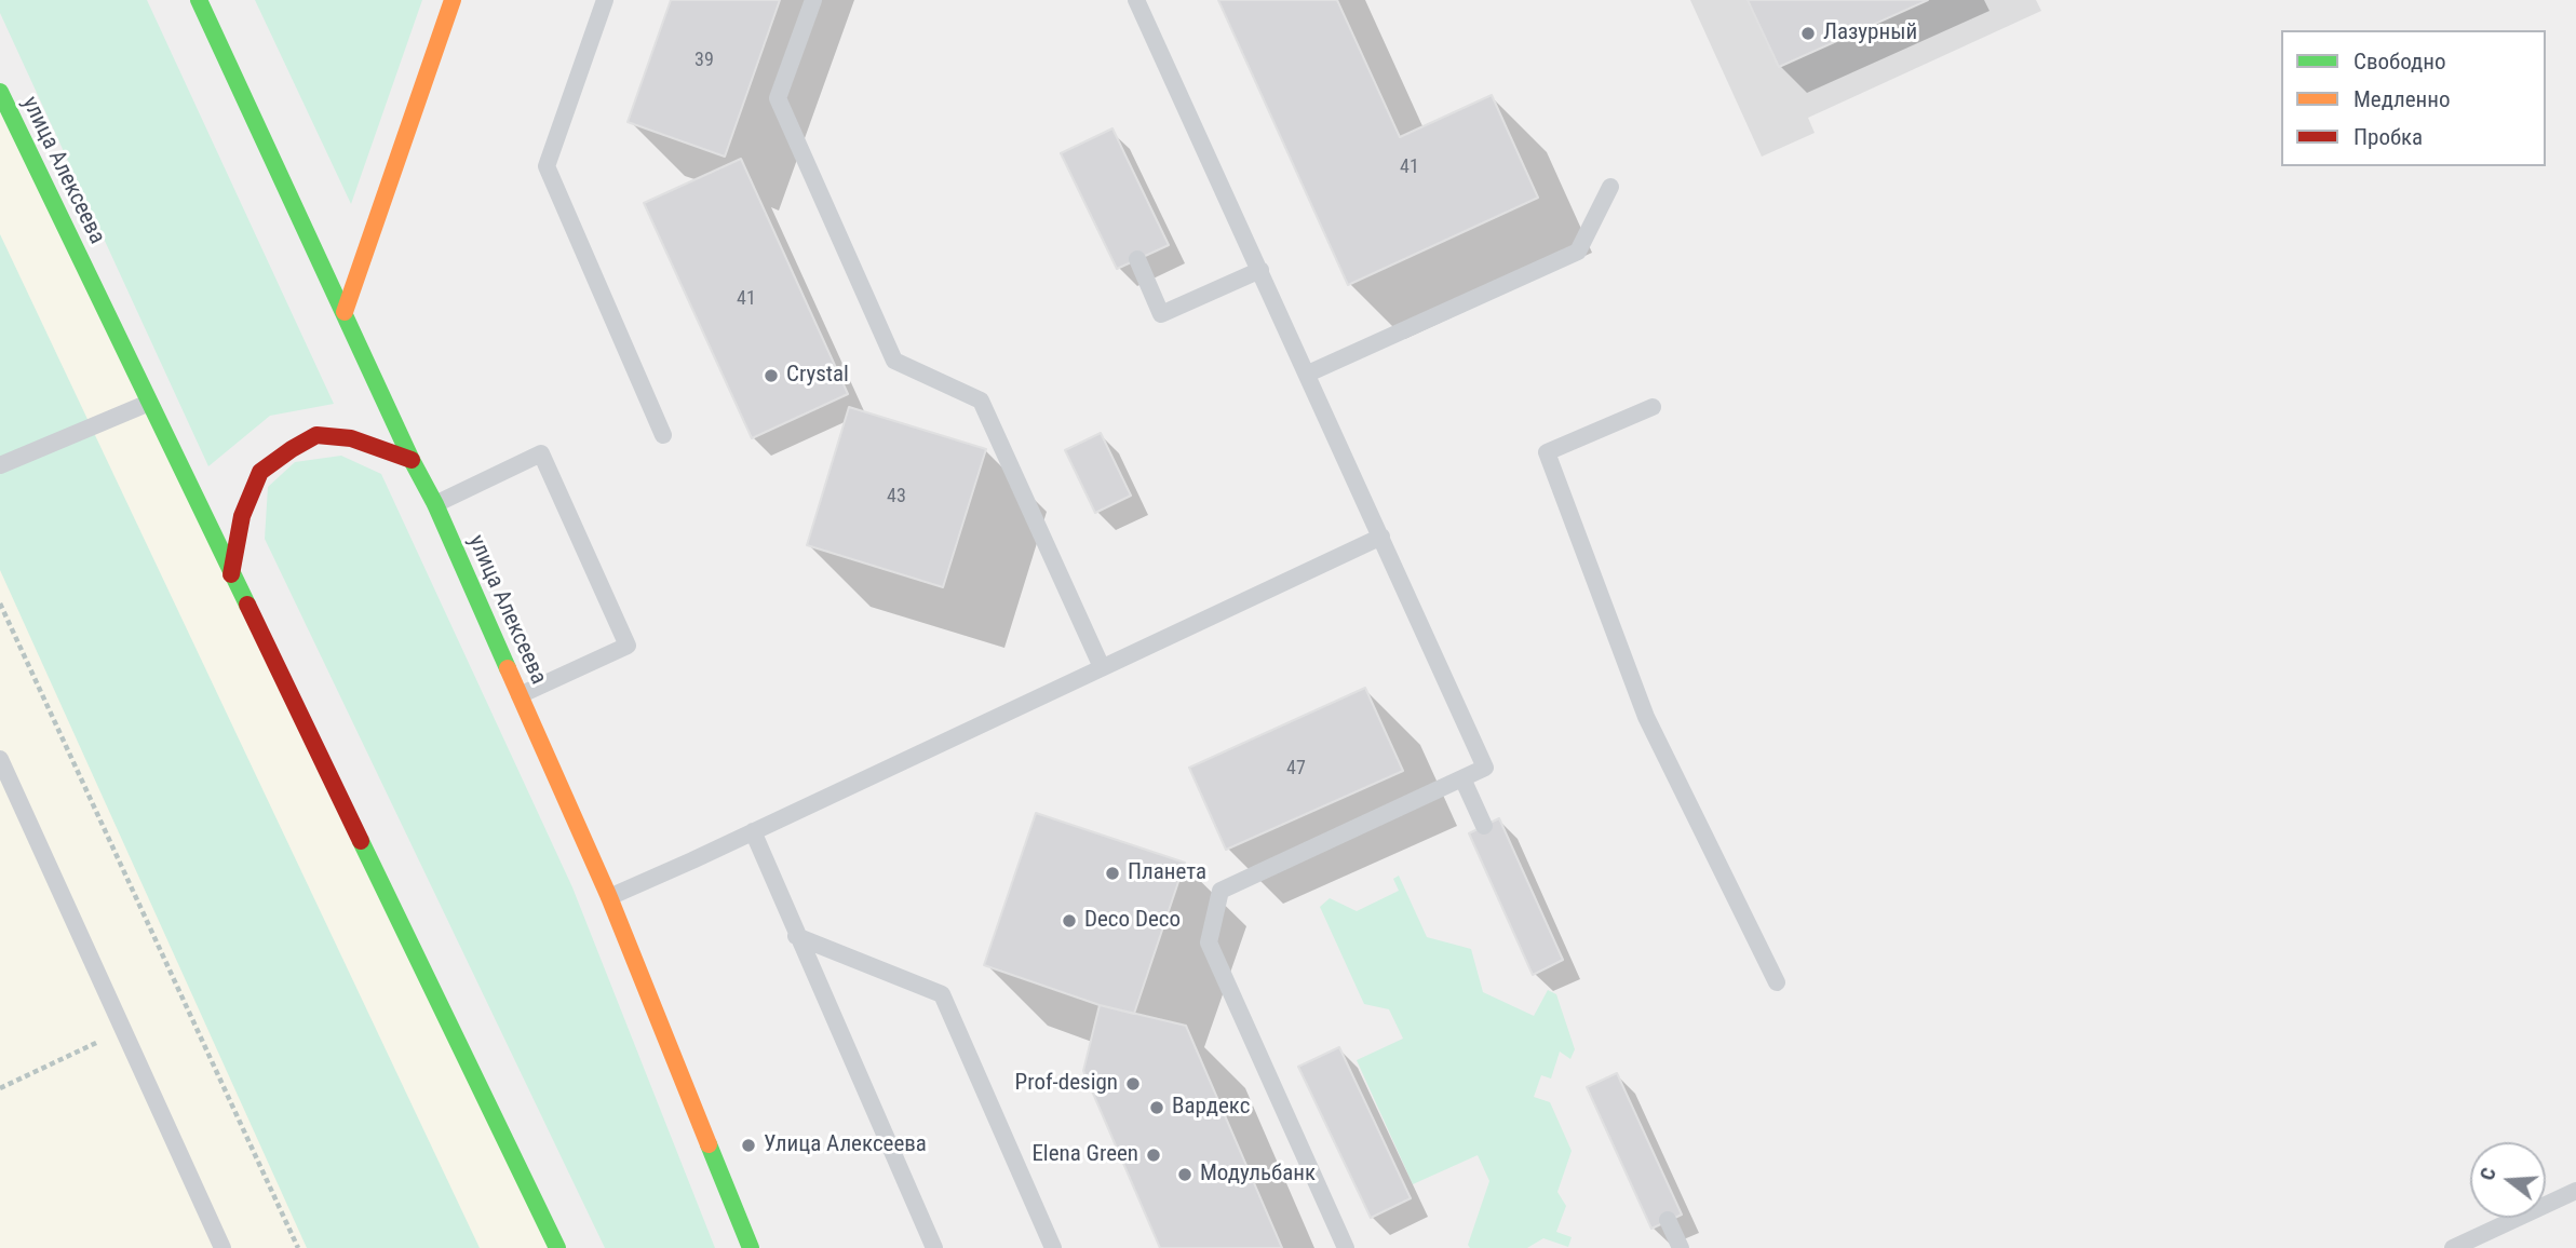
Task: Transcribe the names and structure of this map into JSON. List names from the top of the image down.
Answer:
{
  "streets": {
    "street": ["улица Алексеева"]
  },
  "places": [
    "Лазурный",
    "Crystal",
    "Планета",
    "Deco Deco",
    "Prof-design",
    "Вардекс",
    "Улица Алексеева",
    "Elena Green",
    "Модульбанк"
  ],
  "house_numbers": [
    "39",
    "41",
    "41",
    "43",
    "47"
  ],
  "legend": ["Свободно", "Медленно", "Пробка"],
  "north": "left"
}
